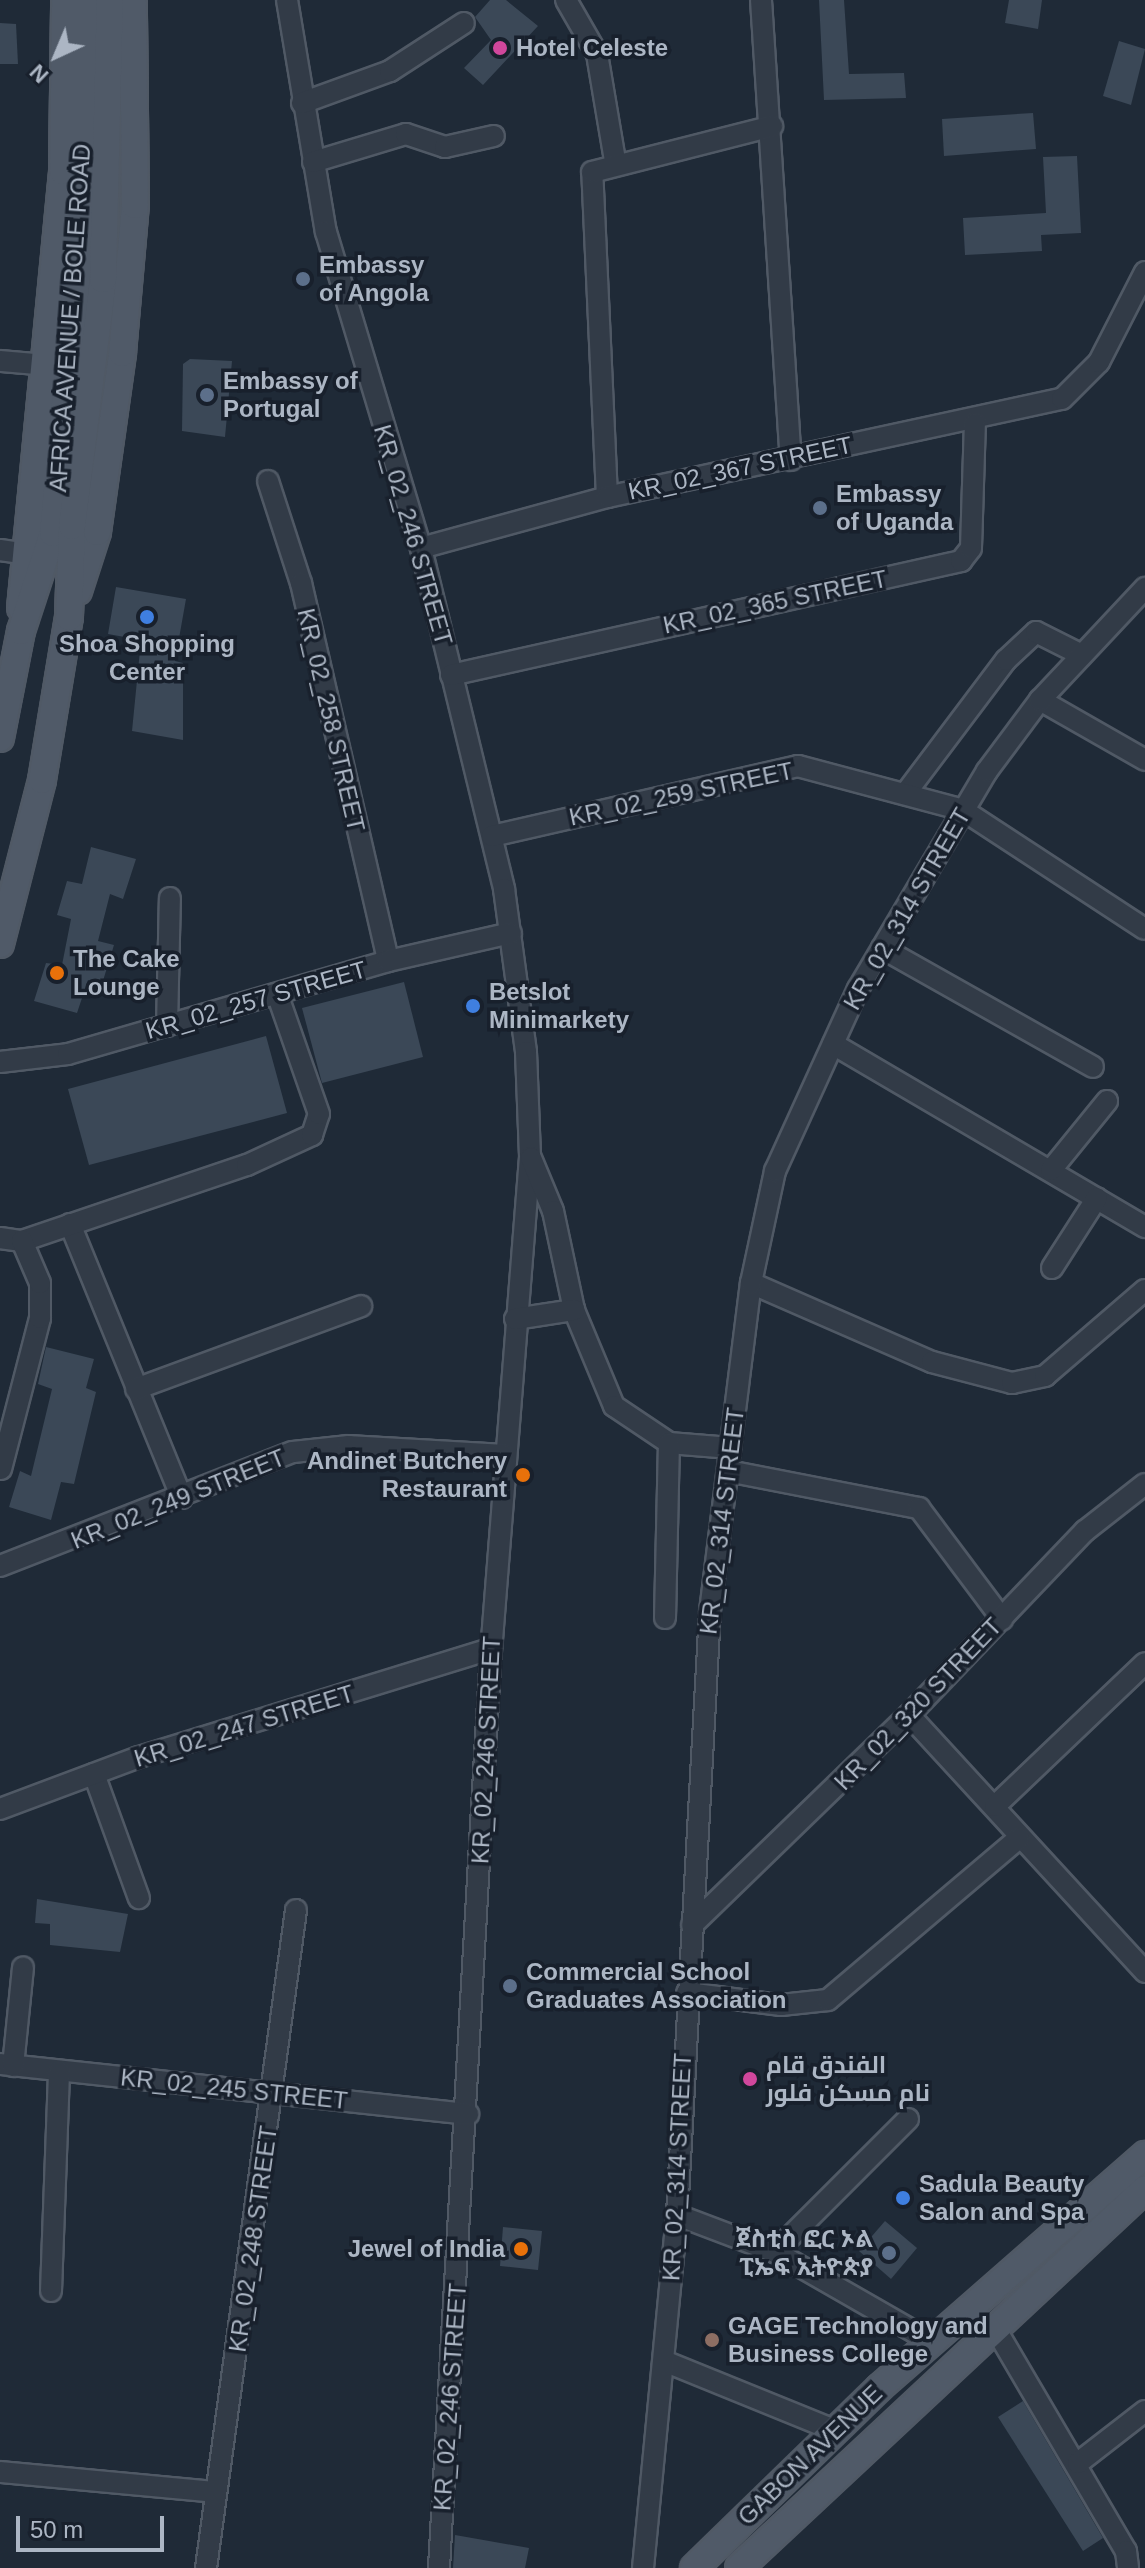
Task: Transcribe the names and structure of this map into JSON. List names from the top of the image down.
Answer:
{
  "streets": {
    "main road": ["AFRICA AVENUE / BOLE ROAD", "GABON AVENUE"],
    "street": [
      "KR_02_367 STREET",
      "KR_02_246 STREET",
      "KR_02_365 STREET",
      "KR_02_258 STREET",
      "KR_02_259 STREET",
      "KR_02_314 STREET",
      "KR_02_257 STREET",
      "KR_02_249 STREET",
      "KR_02_320 STREET",
      "KR_02_247 STREET",
      "KR_02_245 STREET",
      "KR_02_248 STREET"
    ]
  },
  "crossings": [
    ["KR_02_367 STREET", "KR_02_246 STREET"],
    ["KR_02_367 STREET", "KR_02_365 STREET"],
    ["KR_02_246 STREET", "KR_02_365 STREET"],
    ["KR_02_246 STREET", "KR_02_259 STREET"],
    ["KR_02_246 STREET", "KR_02_257 STREET"],
    ["KR_02_246 STREET", "KR_02_249 STREET"],
    ["KR_02_246 STREET", "KR_02_247 STREET"],
    ["KR_02_246 STREET", "KR_02_245 STREET"],
    ["KR_02_258 STREET", "KR_02_257 STREET"],
    ["KR_02_259 STREET", "KR_02_314 STREET"],
    ["KR_02_314 STREET", "KR_02_320 STREET"],
    ["KR_02_245 STREET", "KR_02_248 STREET"]
  ],
  "places": [
    "Hotel Celeste",
    "Embassy of Angola",
    "Embassy of Portugal",
    "Embassy of Uganda",
    "Shoa Shopping Center",
    "The Cake Lounge",
    "Betslot Minimarkety",
    "Andinet Butchery Restaurant",
    "Commercial School Graduates Association",
    "الفندق قام نام مسكن فلور",
    "Sadula Beauty Salon and Spa",
    "Jewel of India",
    "ጀስቲስ ፎር ኦል ፒኤፍ ኢትዮጵያ",
    "GAGE Technology and Business College"
  ],
  "scale_bar": "50 m",
  "north": "bottom left"
}
